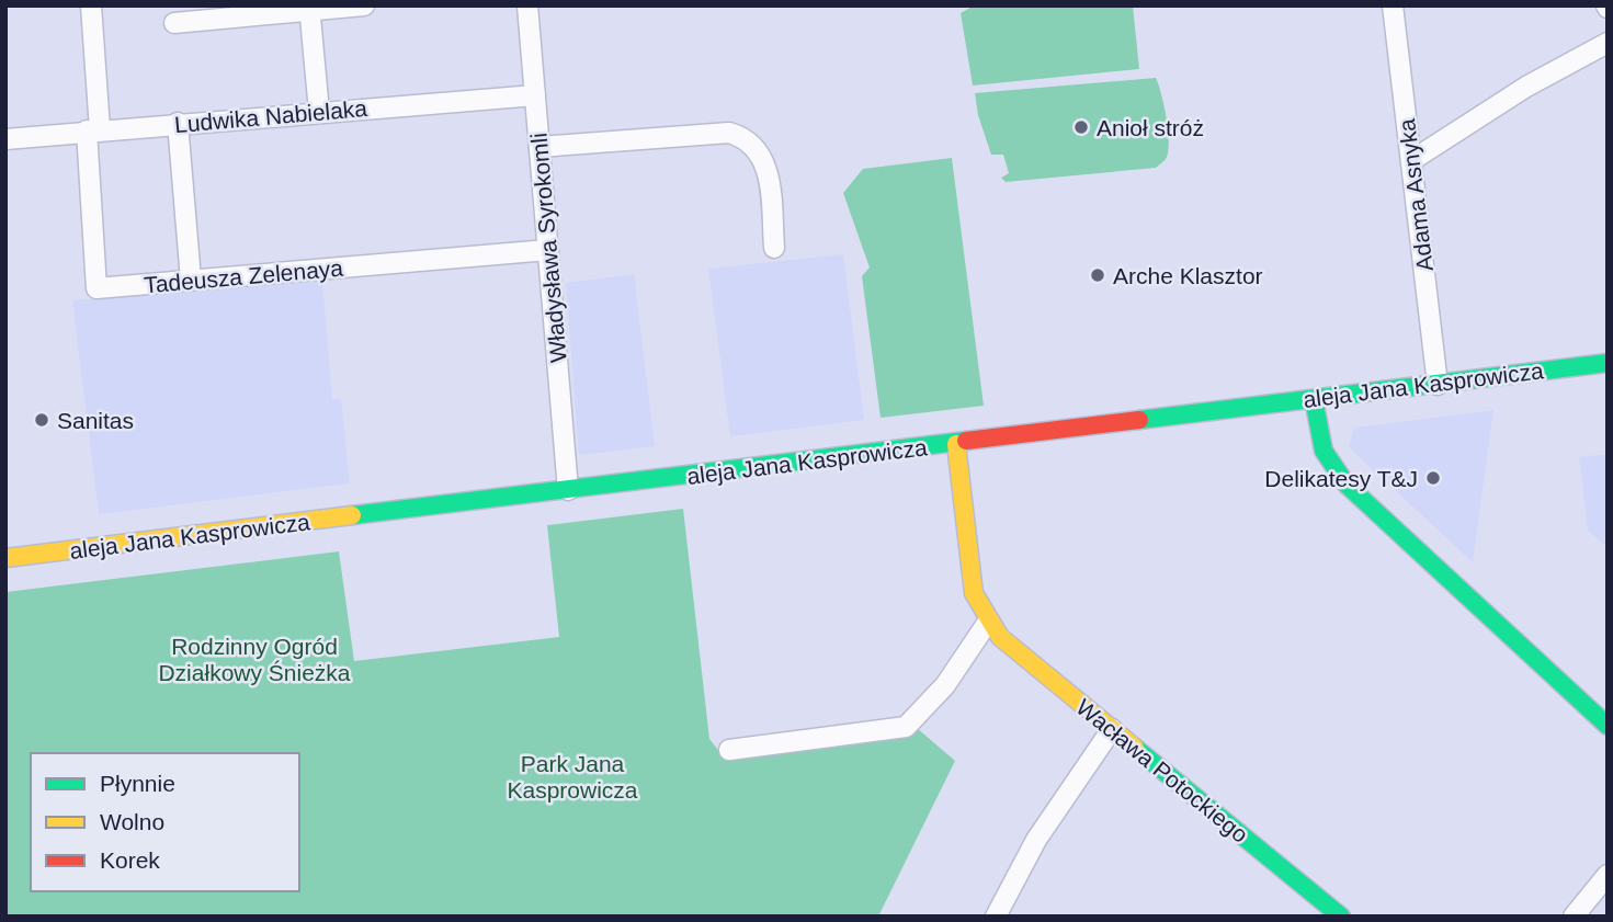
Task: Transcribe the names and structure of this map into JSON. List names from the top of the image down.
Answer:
{
  "streets": {
    "street": [
      "Ludwika Nabielaka",
      "Adama Asnyka",
      "Władysława Syrokomli",
      "Tadeusza Zelenaya",
      "aleja Jana Kasprowicza",
      "Wacława Potockiego"
    ]
  },
  "crossings": [
    ["Ludwika Nabielaka", "Władysława Syrokomli"],
    ["Ludwika Nabielaka", "Tadeusza Zelenaya"],
    ["Adama Asnyka", "aleja Jana Kasprowicza"],
    ["Władysława Syrokomli", "Tadeusza Zelenaya"],
    ["Władysława Syrokomli", "aleja Jana Kasprowicza"],
    ["aleja Jana Kasprowicza", "Wacława Potockiego"]
  ],
  "parks": ["Rodzinny Ogród Działkowy Śnieżka", "Park Jana Kasprowicza"],
  "places": [
    "Anioł stróż",
    "Arche Klasztor",
    "Sanitas",
    "Delikatesy T&J"
  ],
  "legend": ["Płynnie", "Wolno", "Korek"]
}
